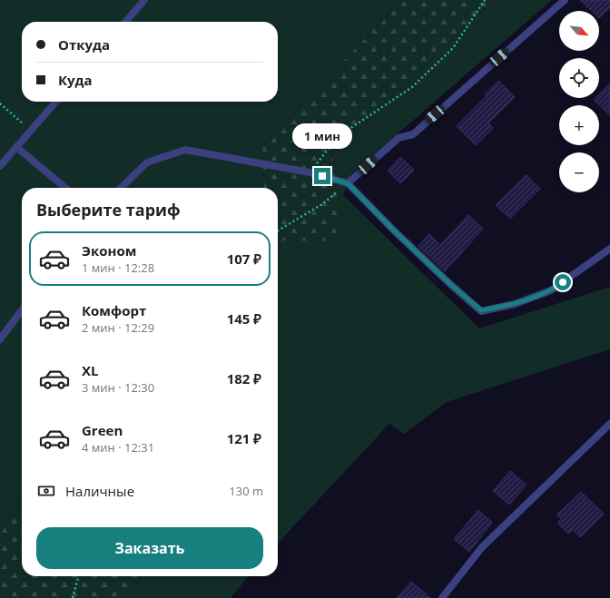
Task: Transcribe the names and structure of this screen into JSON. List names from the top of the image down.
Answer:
{
  "north": "bottom right",
  "page": {
    "map_buttons": ["+", "−"],
    "banner": ["Откуда", "Куда"],
    "bubble": "1 мин",
    "heading": "Выберите тариф",
    "list": [
      {
        "name": "Эконом",
        "note": "1 мин · 12:28",
        "value": "107 ₽"
      },
      {
        "name": "Комфорт",
        "note": "2 мин · 12:29",
        "value": "145 ₽"
      },
      {
        "name": "XL",
        "note": "3 мин · 12:30",
        "value": "182 ₽"
      },
      {
        "name": "Green",
        "note": "4 мин · 12:31",
        "value": "121 ₽"
      }
    ],
    "pay": ["Наличные", "130 m"],
    "buttons": "Заказать"
  }
}
